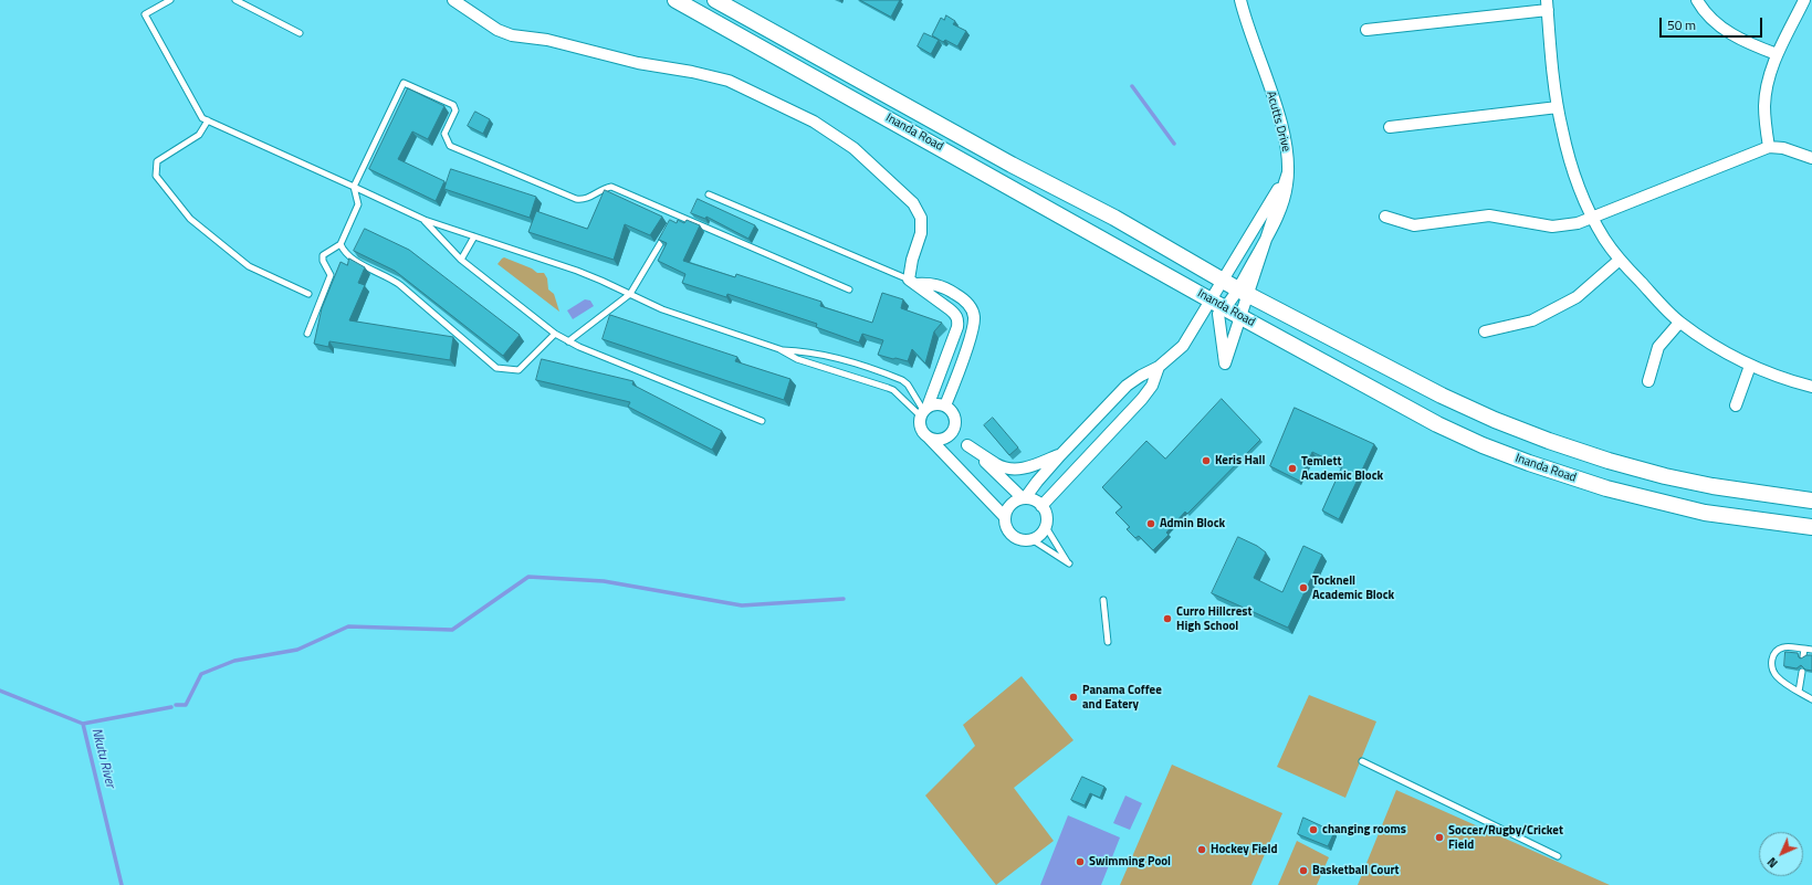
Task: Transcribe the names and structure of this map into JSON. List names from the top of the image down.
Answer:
{
  "streets": {
    "main road": ["Inanda Road"],
    "street": ["Acutts Drive"]
  },
  "crossings": [
    ["Acutts Drive", "Inanda Road"]
  ],
  "water": ["Nkutu River"],
  "places": [
    "Keris Hall",
    "Temlett Academic Block",
    "Admin Block",
    "Tocknell Academic Block",
    "Curro Hillcrest High School",
    "Panama Coffee and Eatery",
    "changing rooms",
    "Soccer/Rugby/Cricket Field",
    "Hockey Field",
    "Swimming Pool",
    "Basketball Court"
  ],
  "scale_bar": "50 m",
  "north": "bottom left"
}
